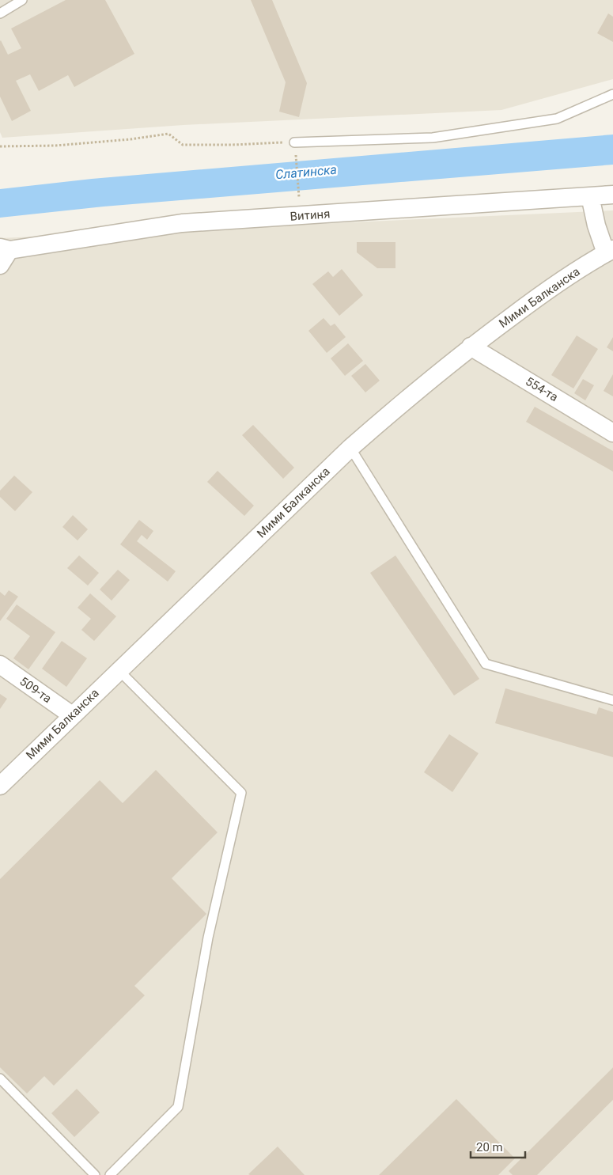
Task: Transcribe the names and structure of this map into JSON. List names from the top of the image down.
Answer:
{
  "streets": {
    "street": [
      "Витиня",
      "Мими Балканска",
      "554-та",
      "509-та"
    ]
  },
  "crossings": [
    ["Мими Балканска", "554-та"],
    ["Мими Балканска", "509-та"]
  ],
  "water": ["Слатинска"],
  "scale_bar": "20 m"
}
